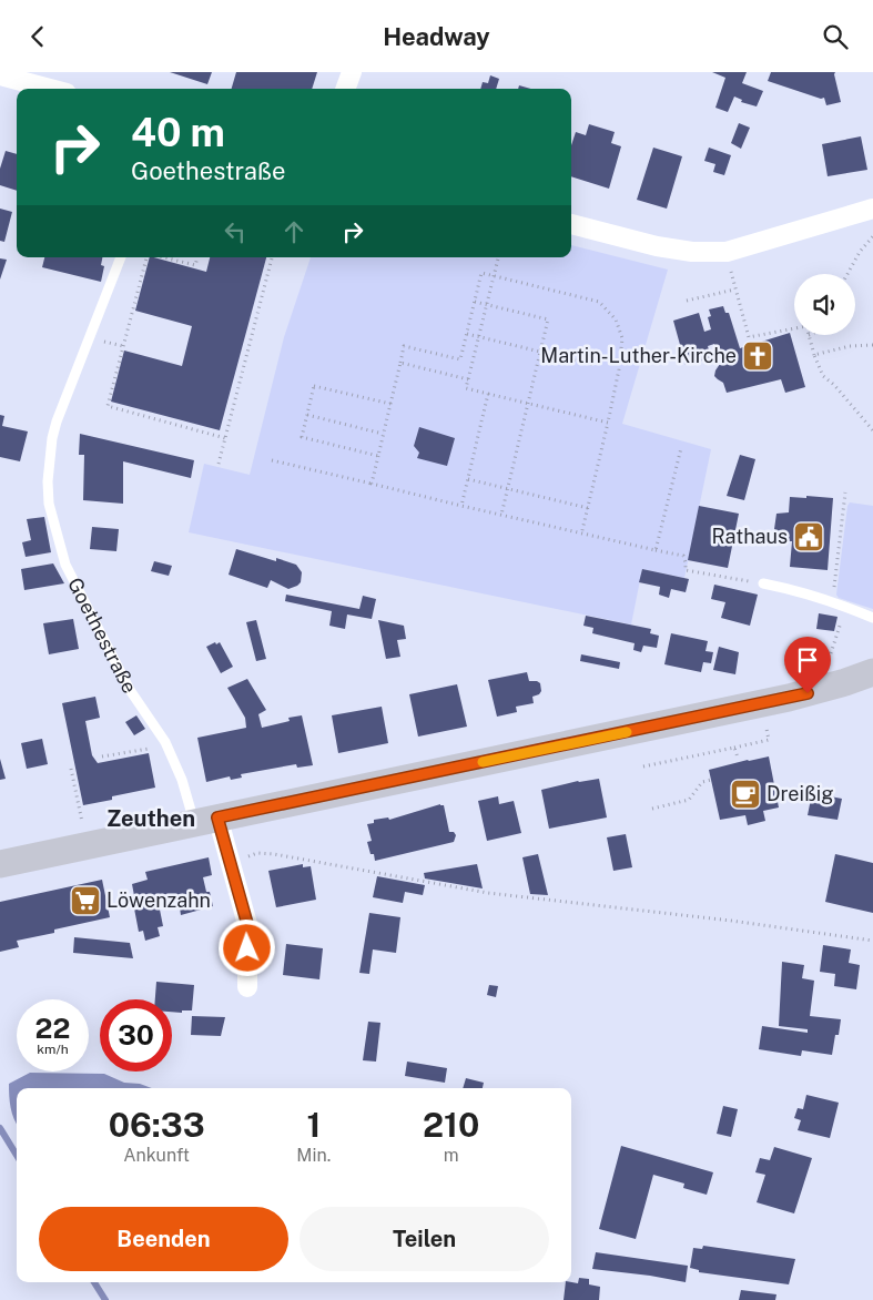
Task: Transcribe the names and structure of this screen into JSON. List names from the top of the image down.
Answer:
{
  "streets": {
    "lane": ["Goethestraße"]
  },
  "districts": ["Zeuthen"],
  "places": {
    "church": ["Martin-Luther-Kirche"],
    "public building": ["Rathaus"],
    "cafe": ["Dreißig"],
    "supermarket": ["Löwenzahn"]
  },
  "page": {
    "header": "Headway",
    "turn": ["40 m", "Goethestraße"],
    "speed": "22 km/h",
    "limit": "30",
    "eta": [
      "06:33",
      "Ankunft",
      "1",
      "Min.",
      "210",
      "m"
    ],
    "buttons": ["Beenden", "Teilen"]
  }
}
